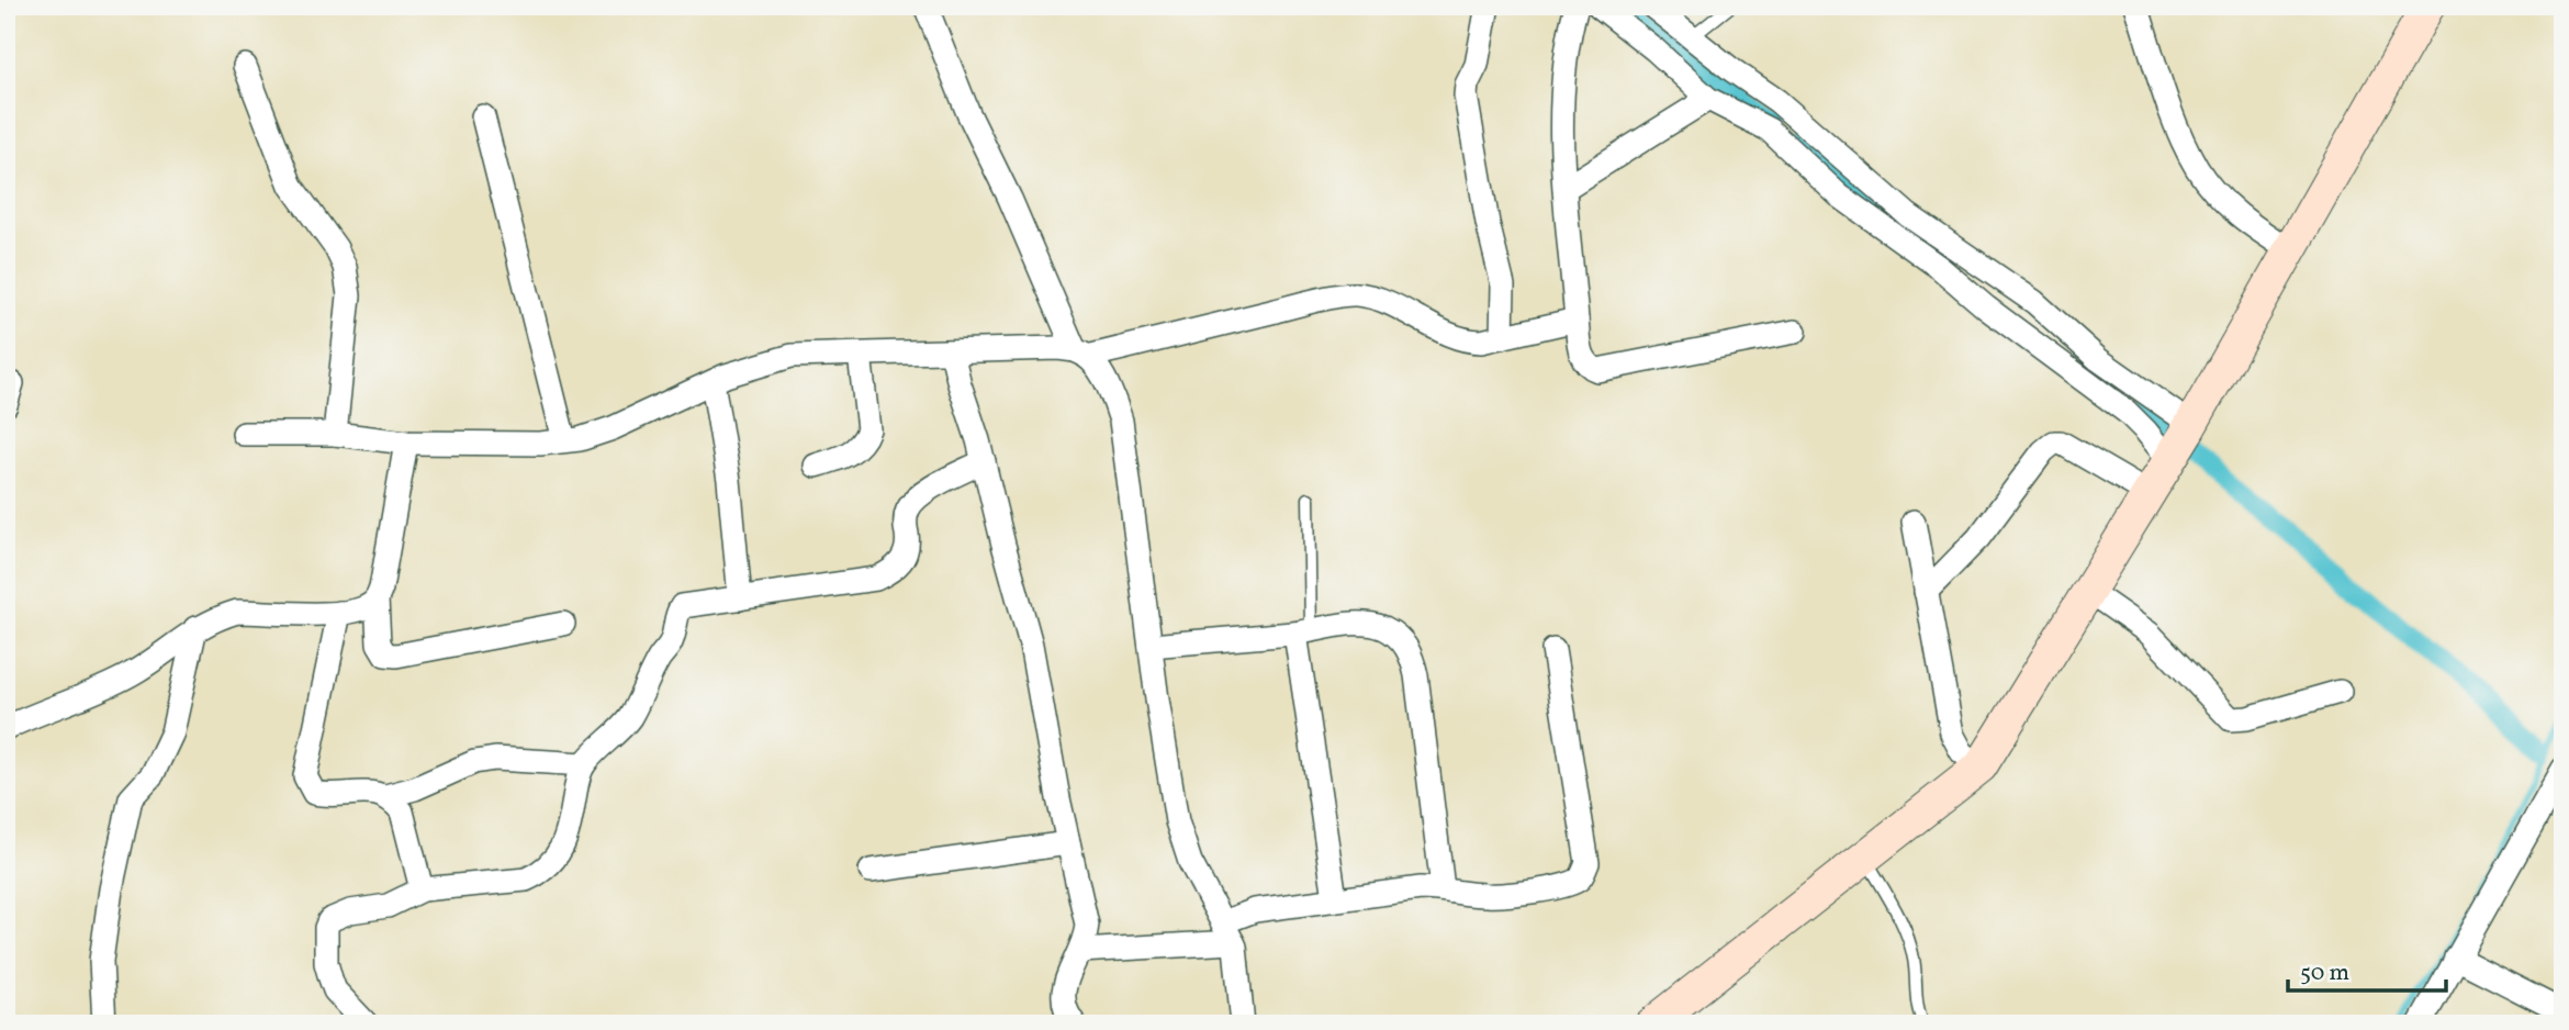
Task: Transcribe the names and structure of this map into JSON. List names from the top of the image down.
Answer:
{
  "scale_bar": "50 m"
}
